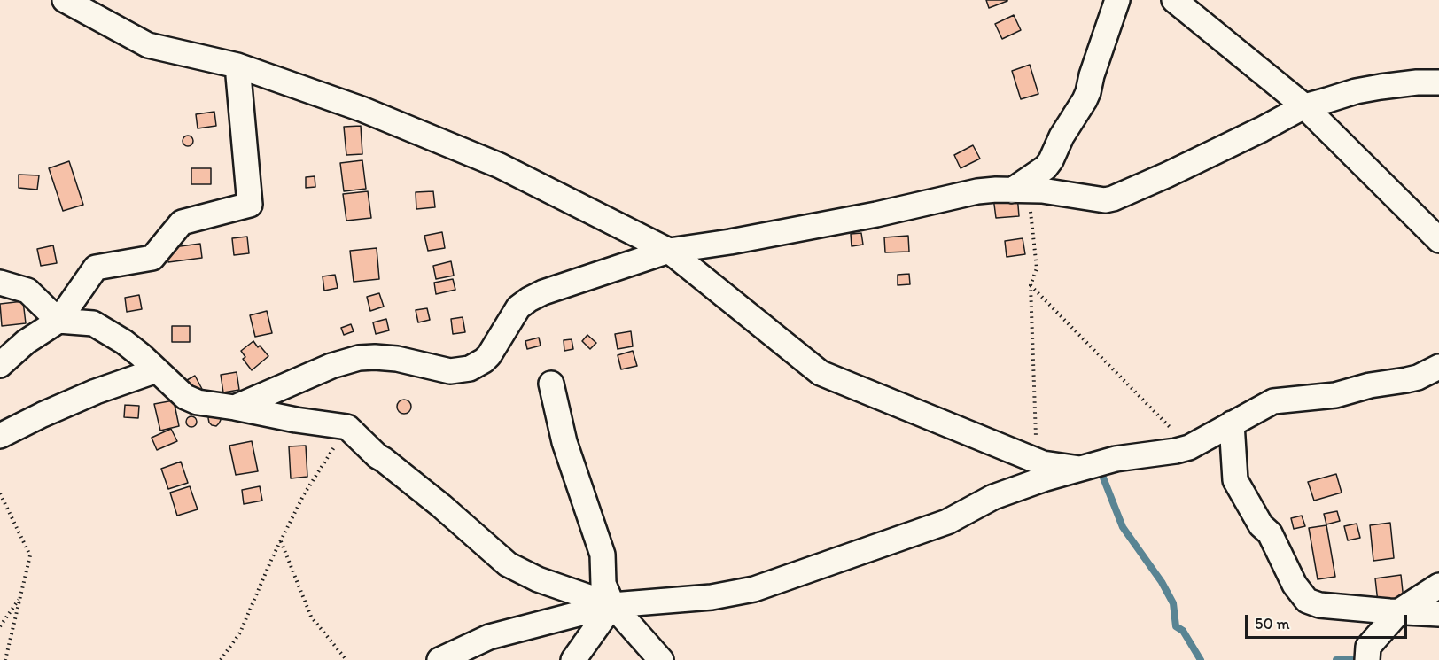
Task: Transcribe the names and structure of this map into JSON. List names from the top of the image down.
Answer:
{
  "scale_bar": "50 m"
}
